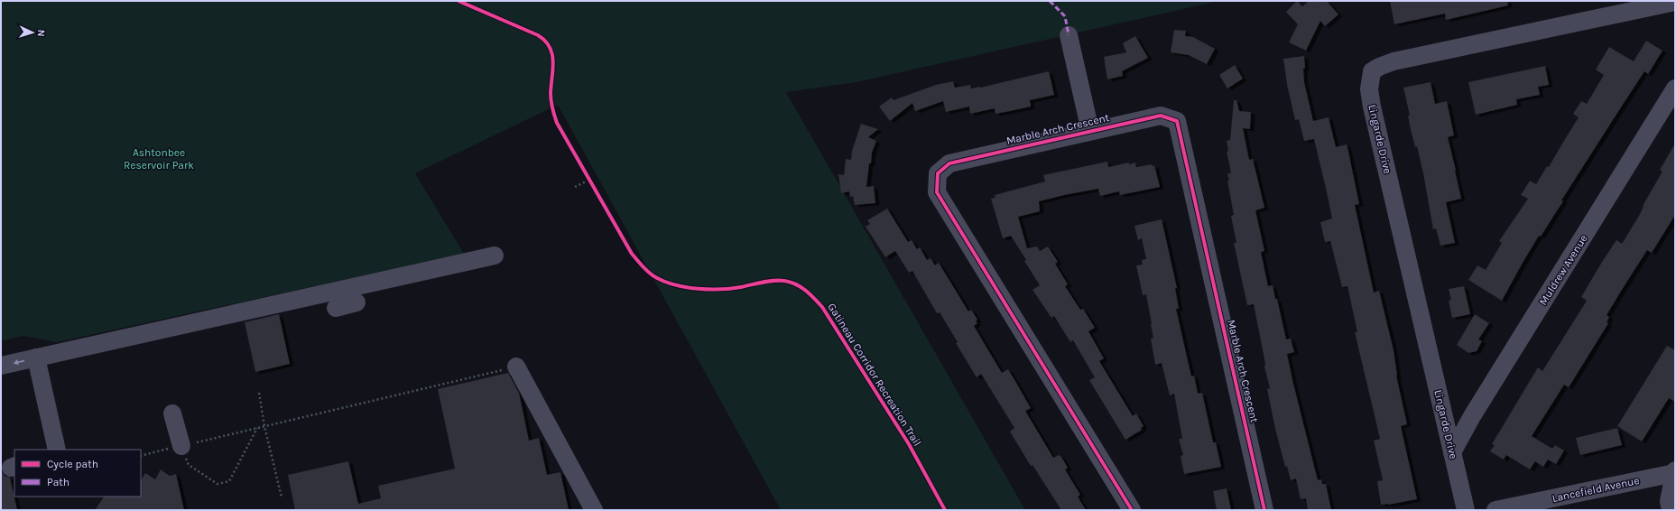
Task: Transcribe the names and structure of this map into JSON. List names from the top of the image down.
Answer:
{
  "streets": {
    "street": [
      "Marble Arch Crescent",
      "Lingarde Drive",
      "Muldrew Avenue",
      "Lancefield Avenue"
    ],
    "cycle path": ["Gatineau Corridor Recreation Trail"]
  },
  "crossings": [
    ["Lingarde Drive", "Muldrew Avenue"]
  ],
  "parks": ["Ashtonbee Reservoir Park"],
  "legend": ["Cycle path", "Path"],
  "north": "right"
}
